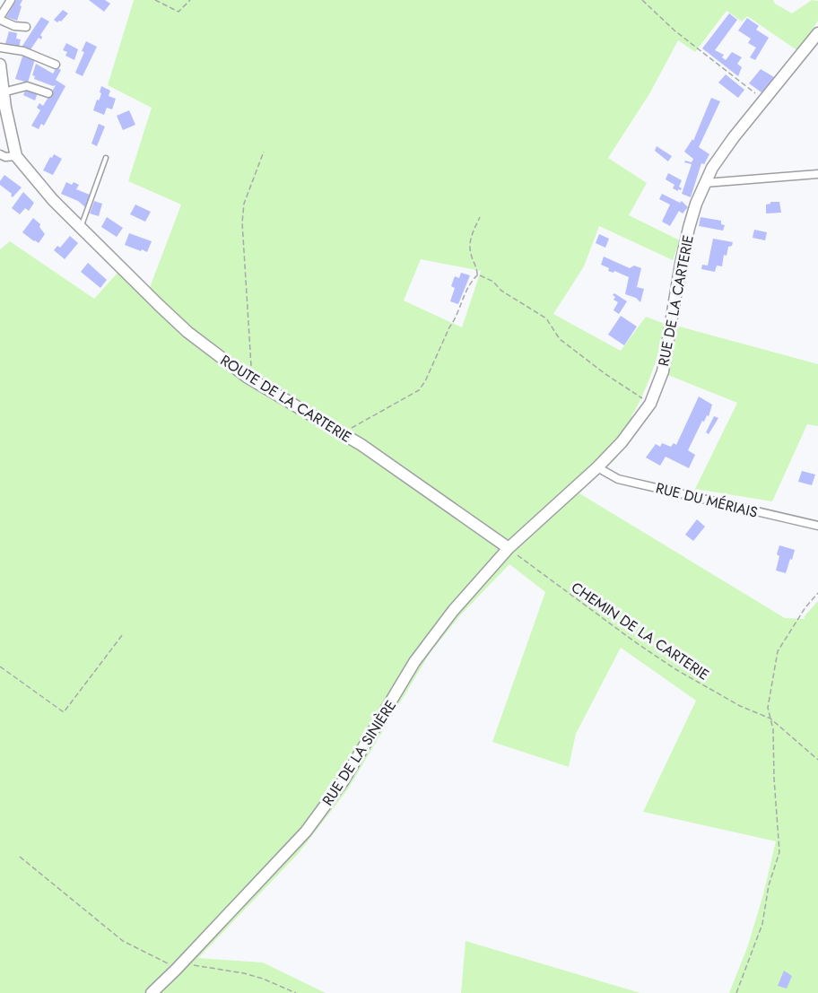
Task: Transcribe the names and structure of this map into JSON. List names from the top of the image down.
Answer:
{
  "streets": {
    "street": [
      "RUE DE LA CARTERIE",
      "ROUTE DE LA CARTERIE",
      "RUE DU MÉRIAIS",
      "RUE DE LA SINIÈRE"
    ],
    "path": ["CHEMIN DE LA CARTERIE"]
  },
  "crossings": [
    ["RUE DE LA CARTERIE", "ROUTE DE LA CARTERIE"],
    ["RUE DE LA CARTERIE", "RUE DU MÉRIAIS"],
    ["RUE DE LA CARTERIE", "CHEMIN DE LA CARTERIE"],
    ["RUE DE LA CARTERIE", "RUE DE LA SINIÈRE"],
    ["ROUTE DE LA CARTERIE", "CHEMIN DE LA CARTERIE"],
    ["ROUTE DE LA CARTERIE", "RUE DE LA SINIÈRE"],
    ["CHEMIN DE LA CARTERIE", "RUE DE LA SINIÈRE"]
  ]
}
